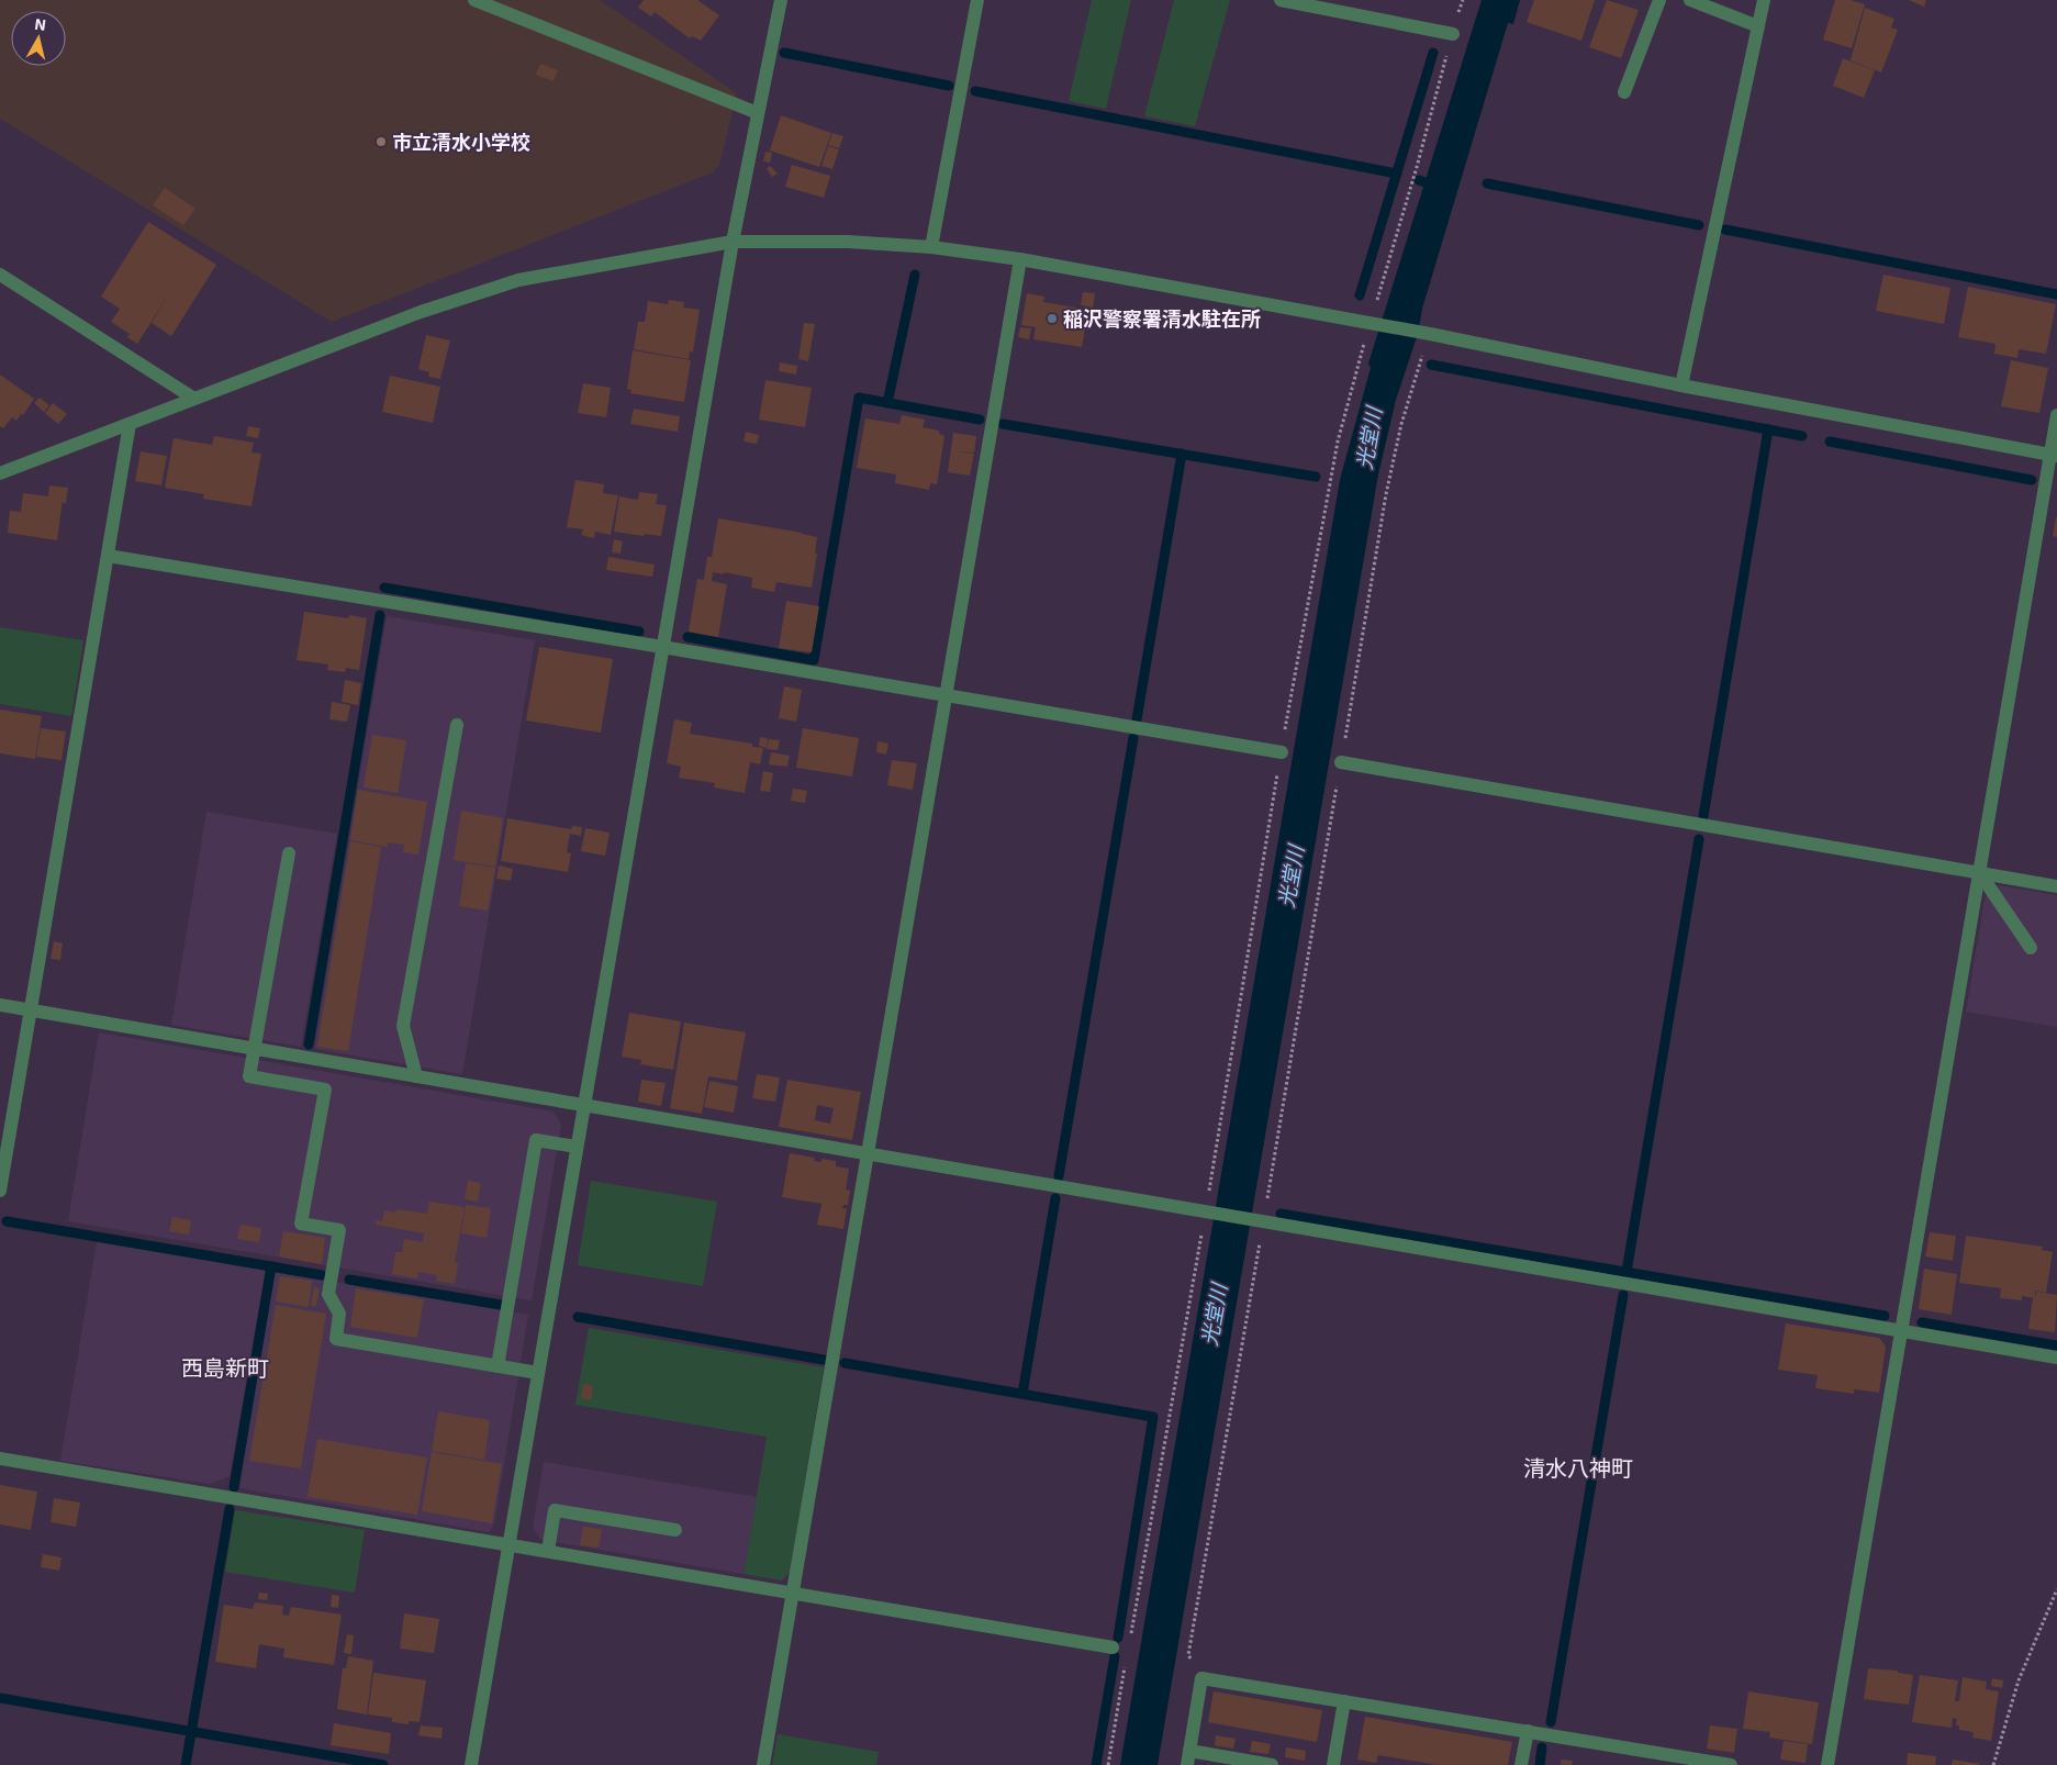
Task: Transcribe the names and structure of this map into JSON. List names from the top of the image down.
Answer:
{
  "districts": ["西島新町", "清水八神町"],
  "water": ["光堂川"],
  "places": ["市立清水小学校", "稲沢警察署清水駐在所"],
  "north": "top"
}
